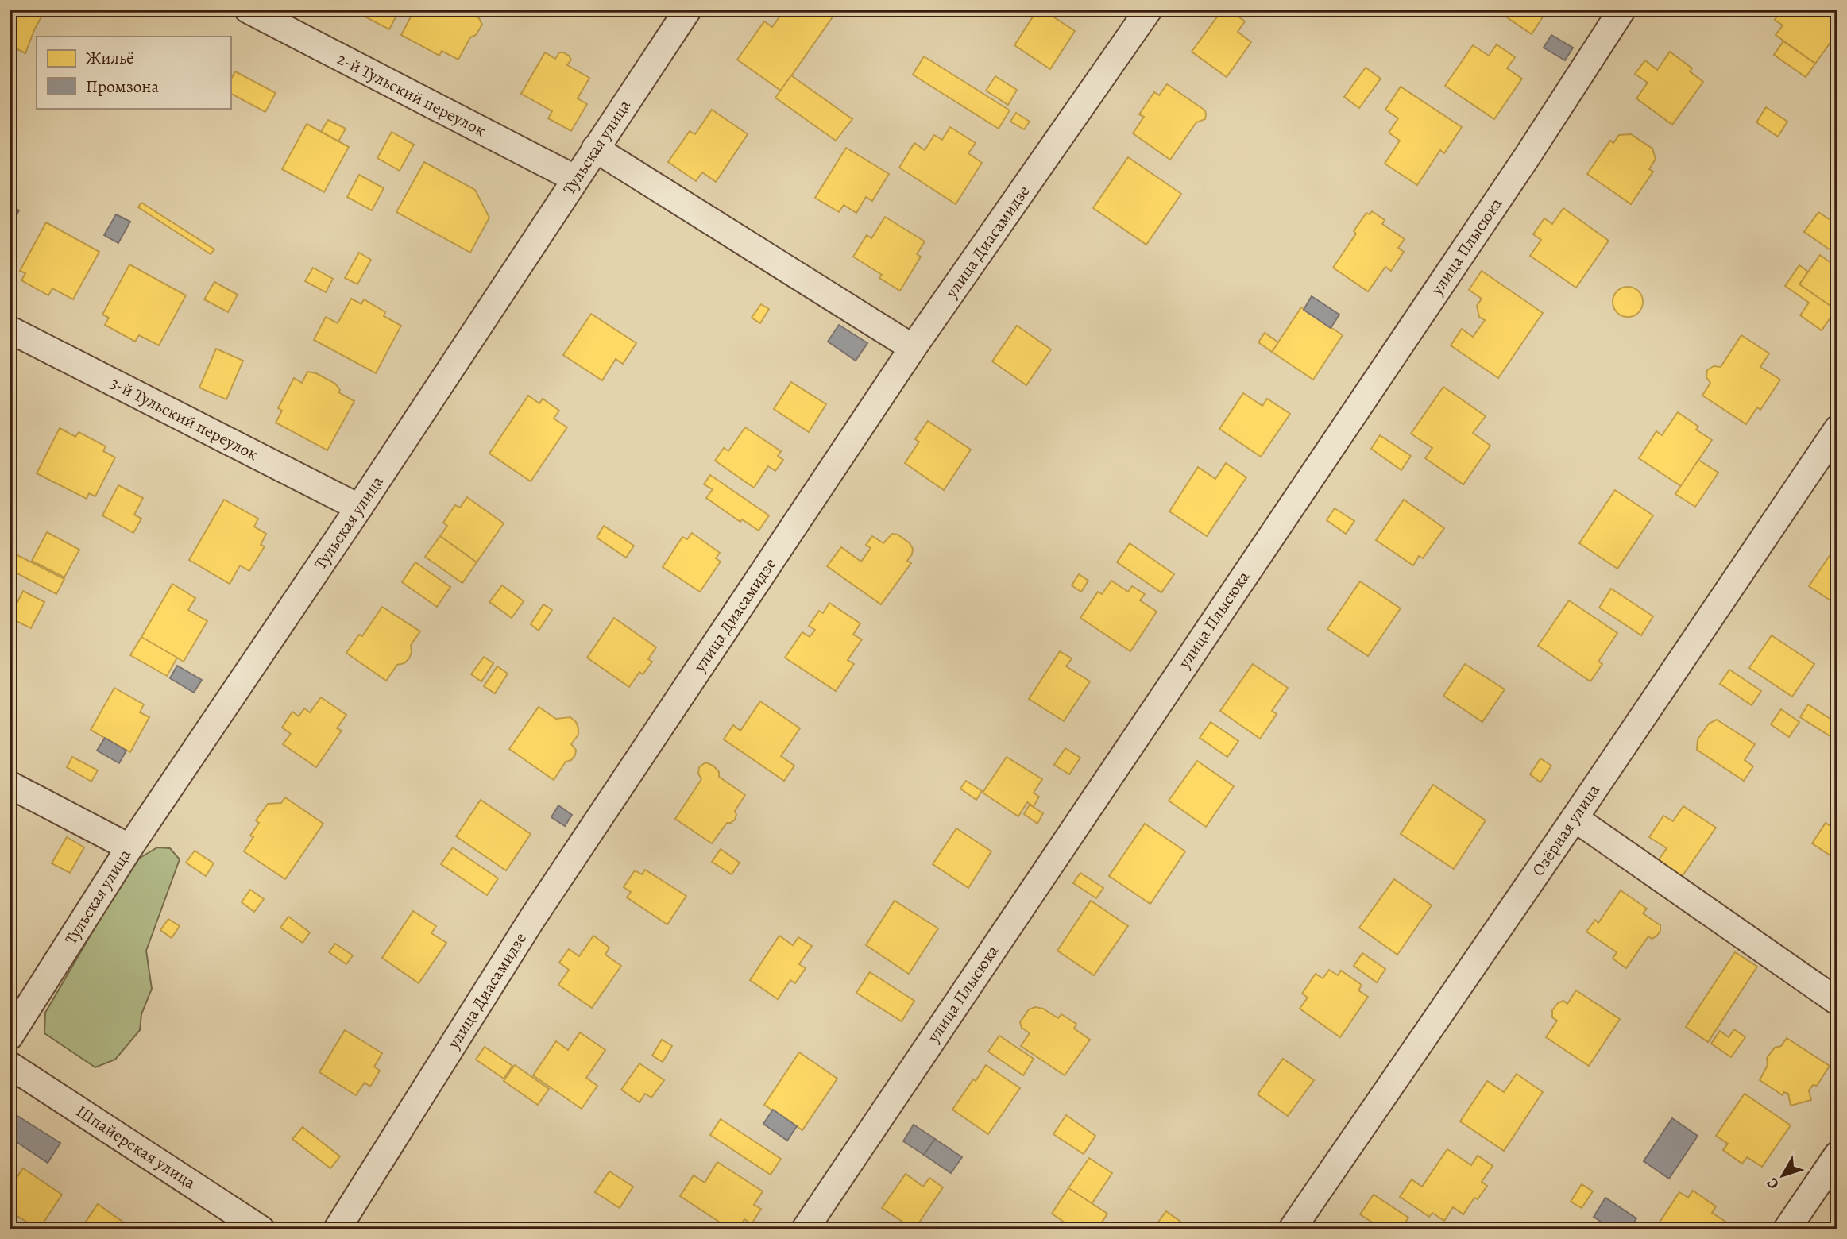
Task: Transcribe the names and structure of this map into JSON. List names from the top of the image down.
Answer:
{
  "streets": {
    "street": [
      "2-й Тульский переулок",
      "Тульская улица",
      "улица Диасамидзе",
      "улица Плысюка",
      "3-й Тульский переулок",
      "Озёрная улица",
      "Шпайерская улица"
    ]
  },
  "crossings": [
    ["2-й Тульский переулок", "Тульская улица"],
    ["Тульская улица", "3-й Тульский переулок"]
  ],
  "legend": ["Жильё", "Промзона"],
  "north": "bottom left"
}
